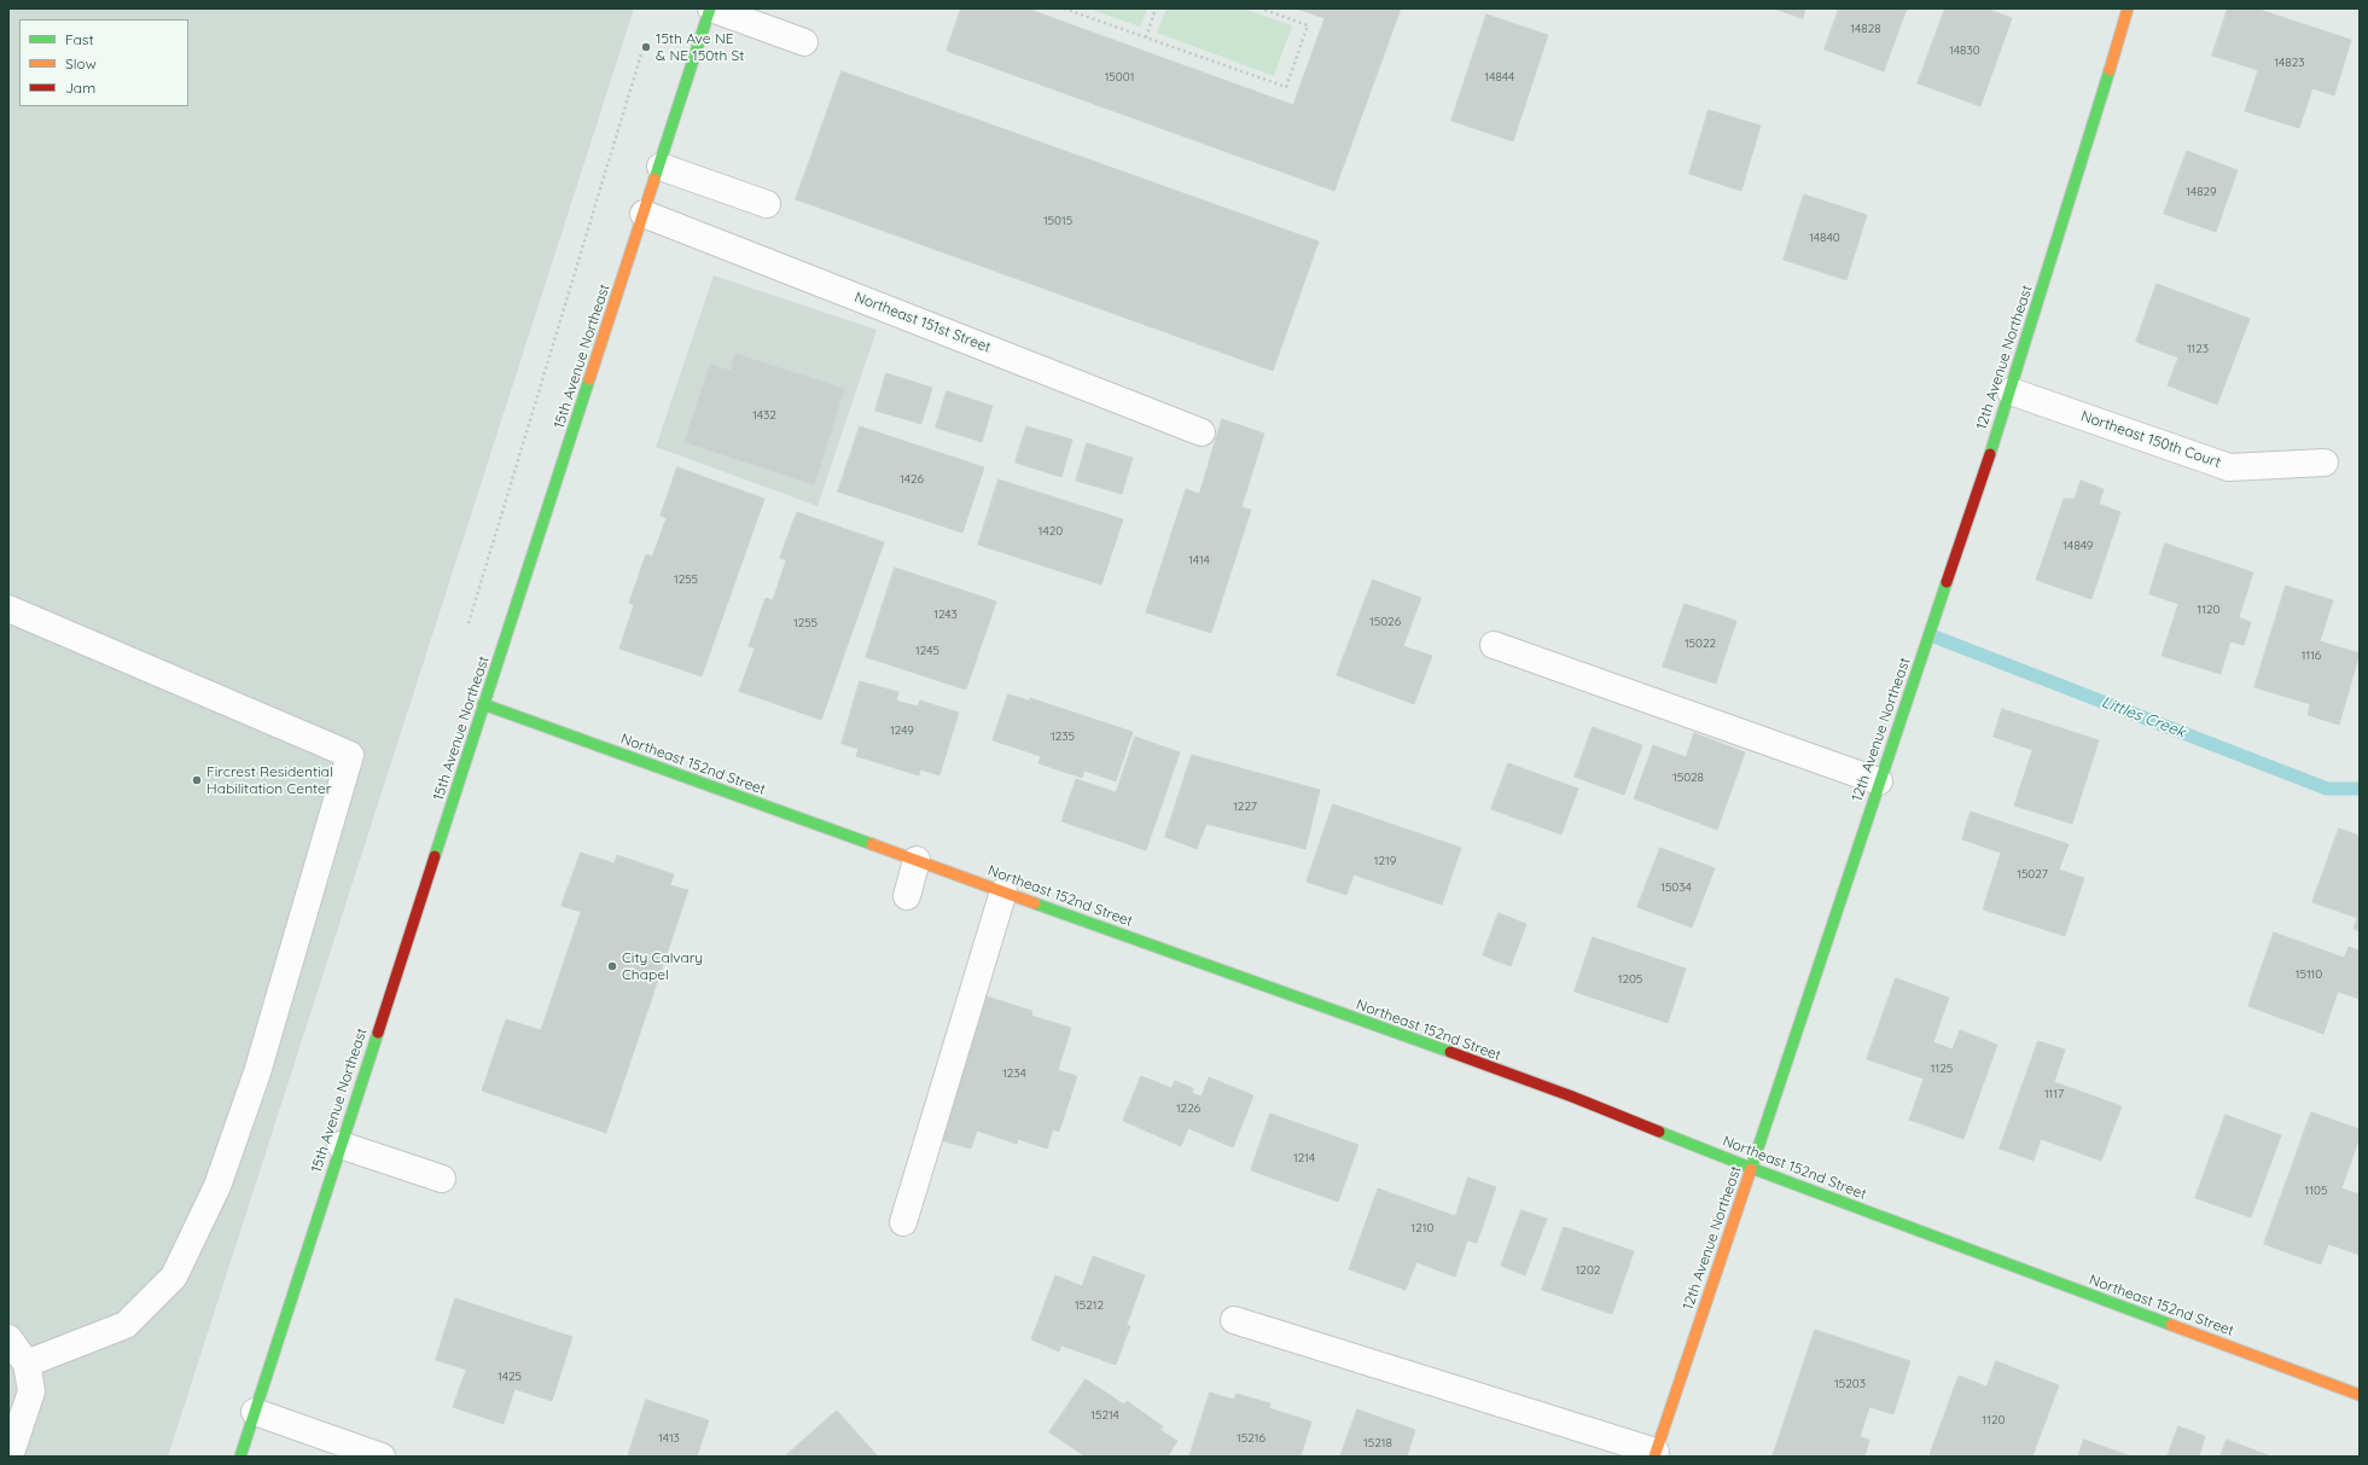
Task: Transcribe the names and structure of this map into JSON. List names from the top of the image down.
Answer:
{
  "streets": {
    "street": [
      "Northeast 151st Street",
      "15th Avenue Northeast",
      "12th Avenue Northeast",
      "Northeast 150th Court",
      "Northeast 152nd Street"
    ]
  },
  "crossings": [
    ["Northeast 151st Street", "15th Avenue Northeast"],
    ["15th Avenue Northeast", "Northeast 152nd Street"],
    ["12th Avenue Northeast", "Northeast 150th Court"],
    ["12th Avenue Northeast", "Northeast 152nd Street"]
  ],
  "water": ["Littles Creek"],
  "places": ["15th Ave NE & NE 150th St", "Fircrest Residential Habilitation Center", "City Calvary Chapel"],
  "house_numbers": [
    "14828",
    "14830",
    "14823",
    "15001",
    "14844",
    "14829",
    "15015",
    "14840",
    "1123",
    "1432",
    "1426",
    "1420",
    "14849",
    "1414",
    "1255",
    "1120",
    "1243",
    "15026",
    "1255",
    "15022",
    "1245",
    "1116",
    "1249",
    "1235",
    "15028",
    "1227",
    "1219",
    "15027",
    "15034",
    "15110",
    "1205",
    "1125",
    "1234",
    "1117",
    "1226",
    "1214",
    "1105",
    "1210",
    "1202",
    "15212",
    "1425",
    "15203",
    "15214",
    "1120",
    "1413",
    "15216",
    "15218"
  ],
  "legend": ["Fast", "Slow", "Jam"]
}
